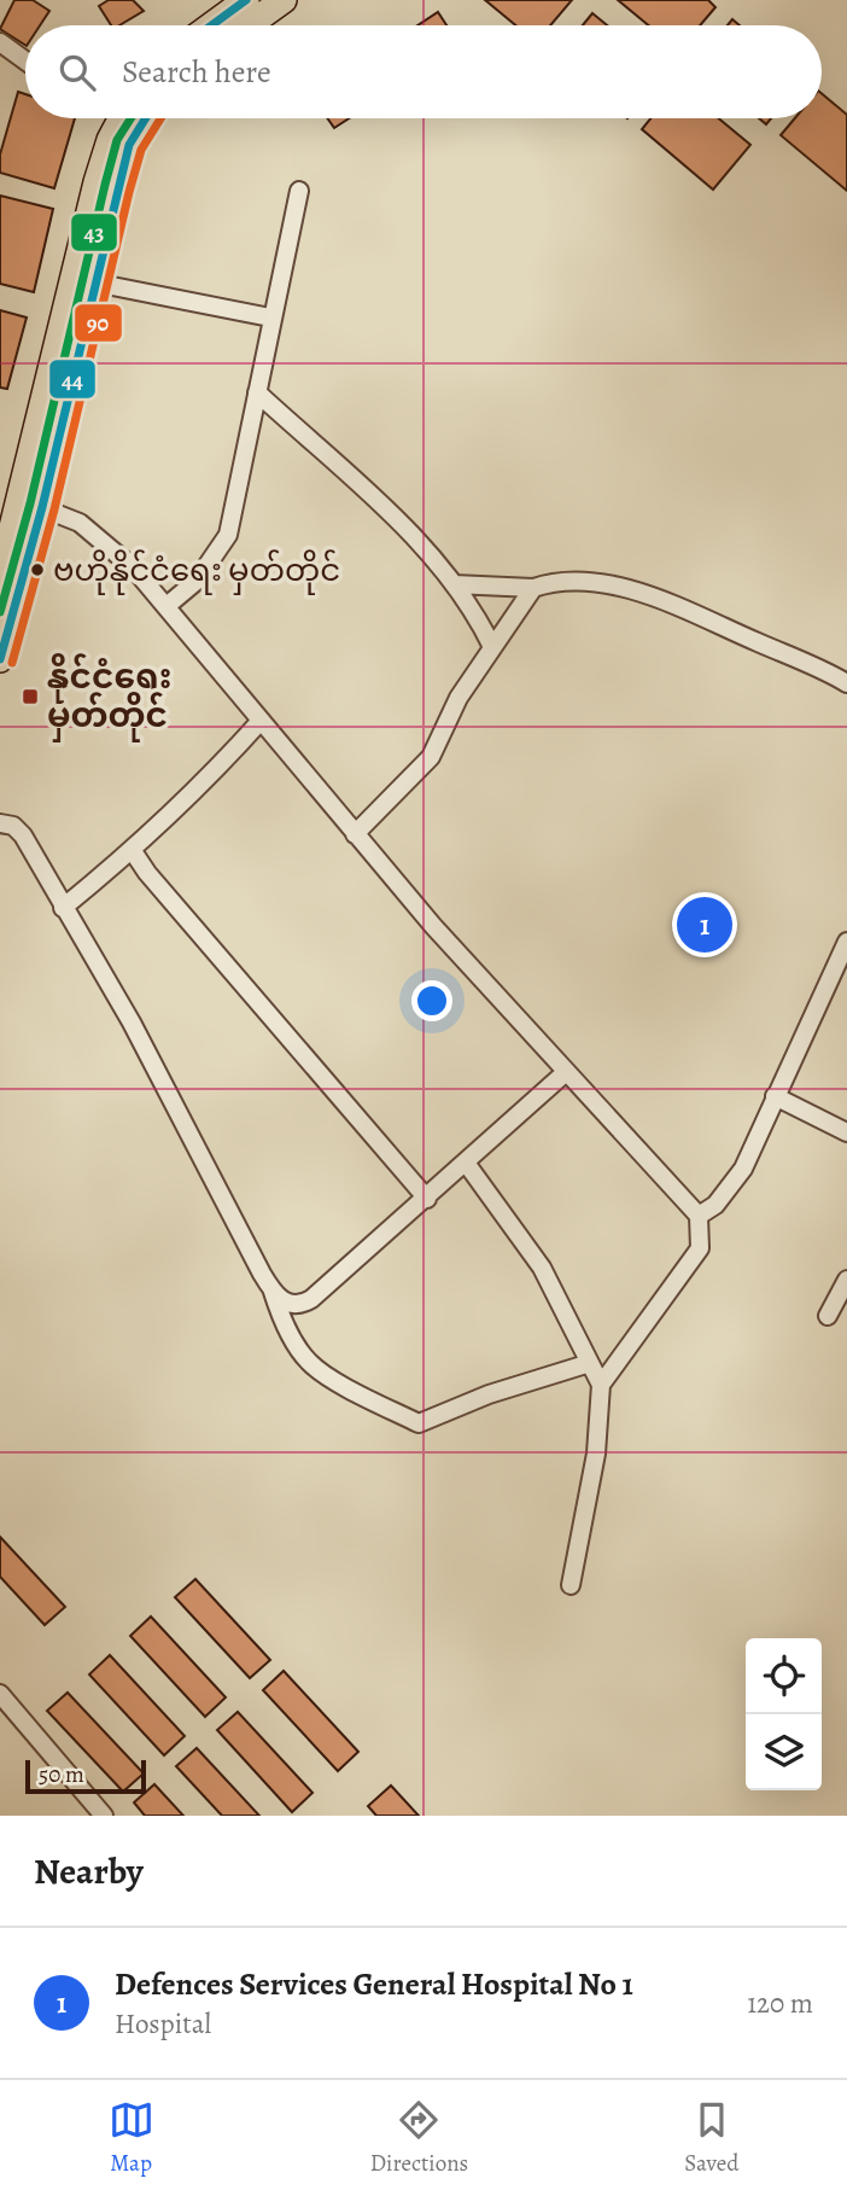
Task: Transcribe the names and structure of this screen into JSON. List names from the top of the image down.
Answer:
{
  "places": {
    "other": ["ဗဟိုနိုင်ငံရေး မှတ်တိုင်"],
    "transit": ["နိုင်ငံရေး မှတ်တိုင်"]
  },
  "lines": ["transit line 44", "transit line 90", "transit line 43"],
  "scale_bar": "50 m",
  "page": {
    "search": "Search here",
    "pins": "1",
    "scale": "50 m",
    "heading": "Nearby",
    "list": [
      {
        "mark": "1",
        "name": "Defences Services General Hospital No 1",
        "note": "Hospital",
        "value": "120 m"
      }
    ],
    "nav": ["Map", "Directions", "Saved"]
  }
}
